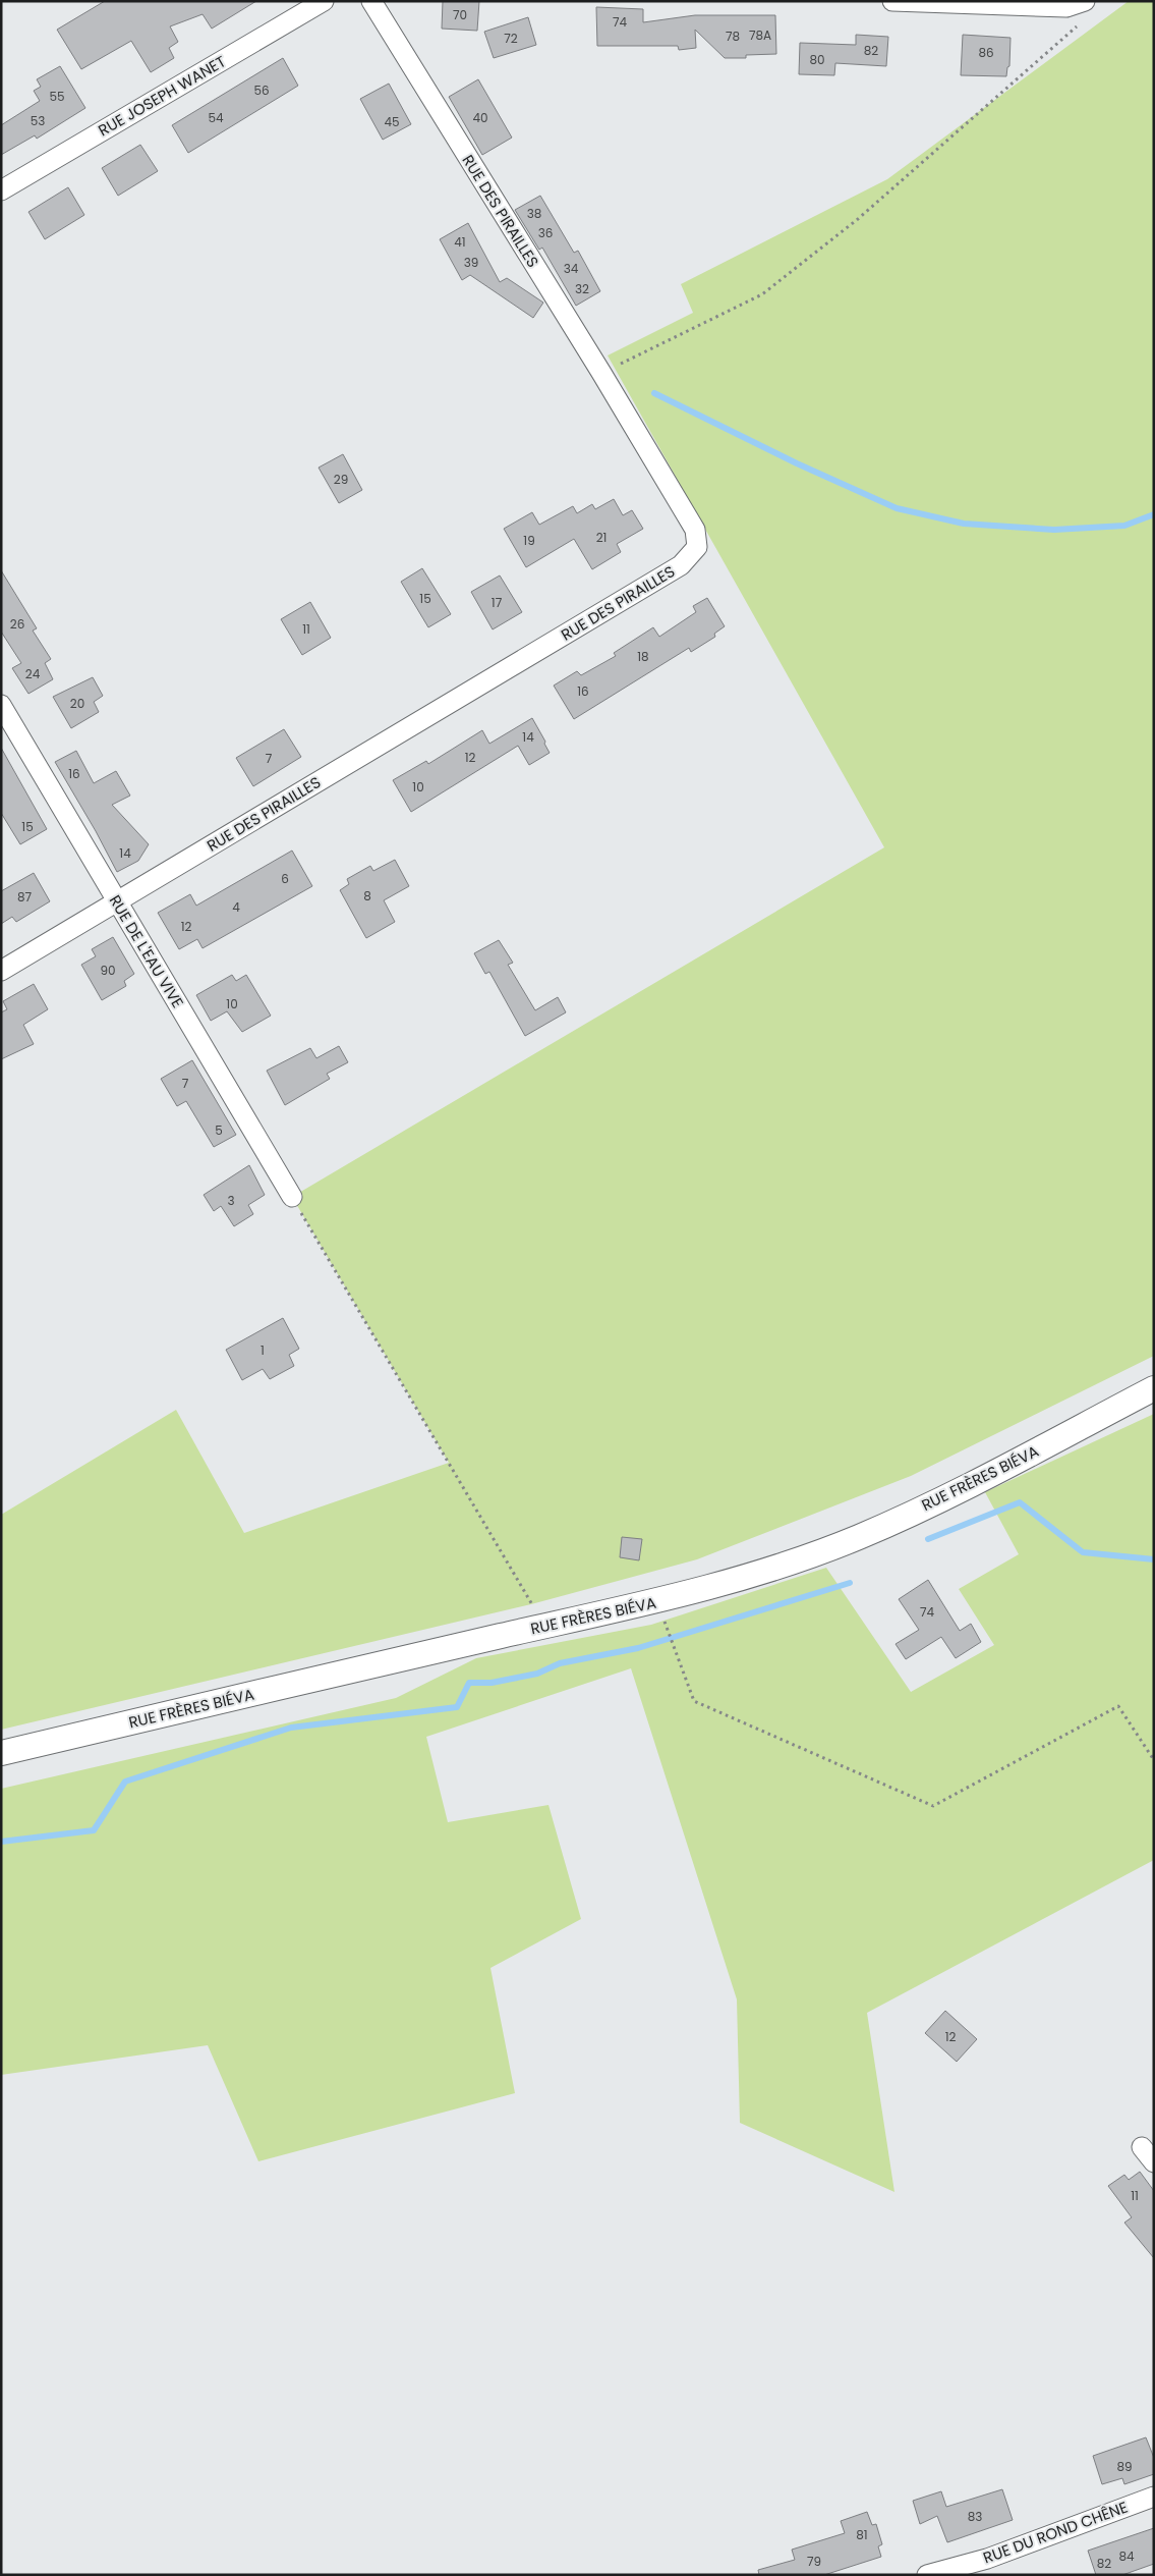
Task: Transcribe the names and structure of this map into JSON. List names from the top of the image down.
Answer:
{
  "streets": {
    "street": [
      "RUE JOSEPH WANET",
      "RUE DES PIRAILLES",
      "RUE DE L'EAU VIVE",
      "RUE FRÈRES BIÉVA",
      "RUE DU ROND CHÊNE"
    ]
  },
  "crossings": [
    ["RUE DES PIRAILLES", "RUE DE L'EAU VIVE"]
  ],
  "house_numbers": [
    "70",
    "74",
    "78A",
    "78",
    "72",
    "82",
    "86",
    "80",
    "56",
    "55",
    "54",
    "40",
    "53",
    "45",
    "38",
    "36",
    "41",
    "39",
    "34",
    "32",
    "29",
    "21",
    "19",
    "15",
    "17",
    "26",
    "11",
    "18",
    "24",
    "16",
    "20",
    "14",
    "12",
    "7",
    "16",
    "10",
    "15",
    "14",
    "6",
    "8",
    "87",
    "4",
    "12",
    "90",
    "10",
    "7",
    "5",
    "3",
    "1",
    "74",
    "12",
    "11",
    "89",
    "83",
    "81",
    "84",
    "79",
    "82"
  ]
}
